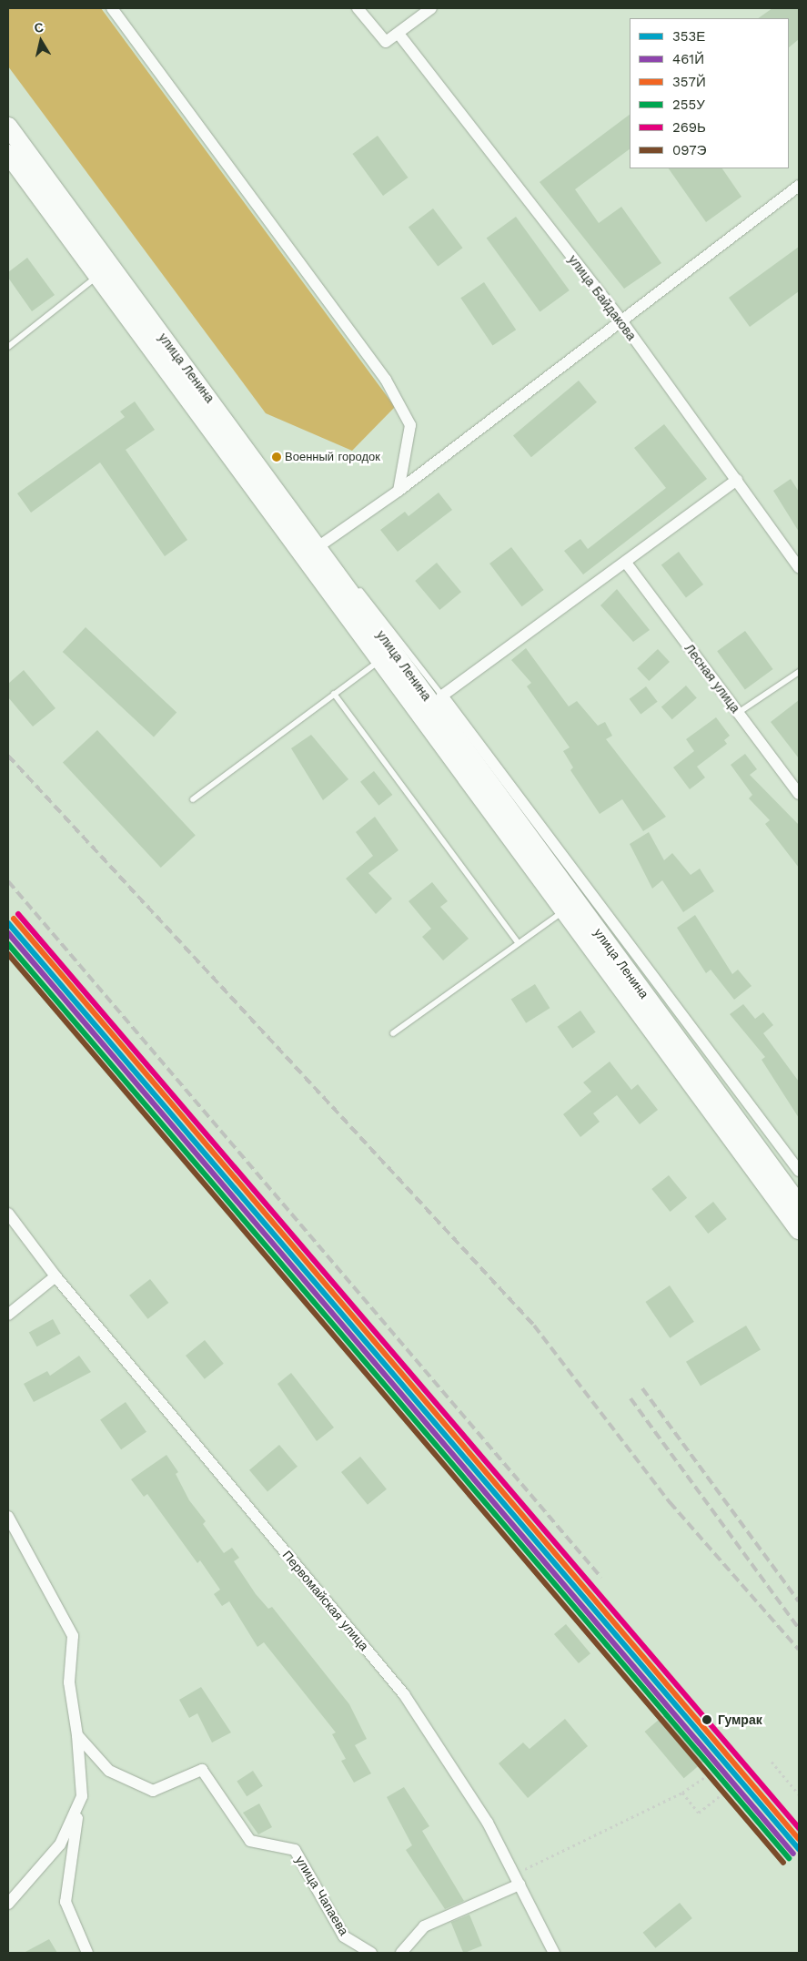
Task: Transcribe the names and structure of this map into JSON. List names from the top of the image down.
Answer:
{
  "streets": {
    "main road": ["улица Ленина"],
    "street": [
      "улица Байдакова",
      "Лесная улица",
      "Первомайская улица",
      "улица Чапаева"
    ]
  },
  "places": ["Военный городок", "Гумрак"],
  "lines": [
    "transit line 269Ь",
    "transit line 357Й",
    "transit line 353Е",
    "transit line 461Й",
    "transit line 255У",
    "transit line 097Э"
  ],
  "legend": [
    "353Е",
    "461Й",
    "357Й",
    "255У",
    "269Ь",
    "097Э"
  ],
  "north": "top"
}
